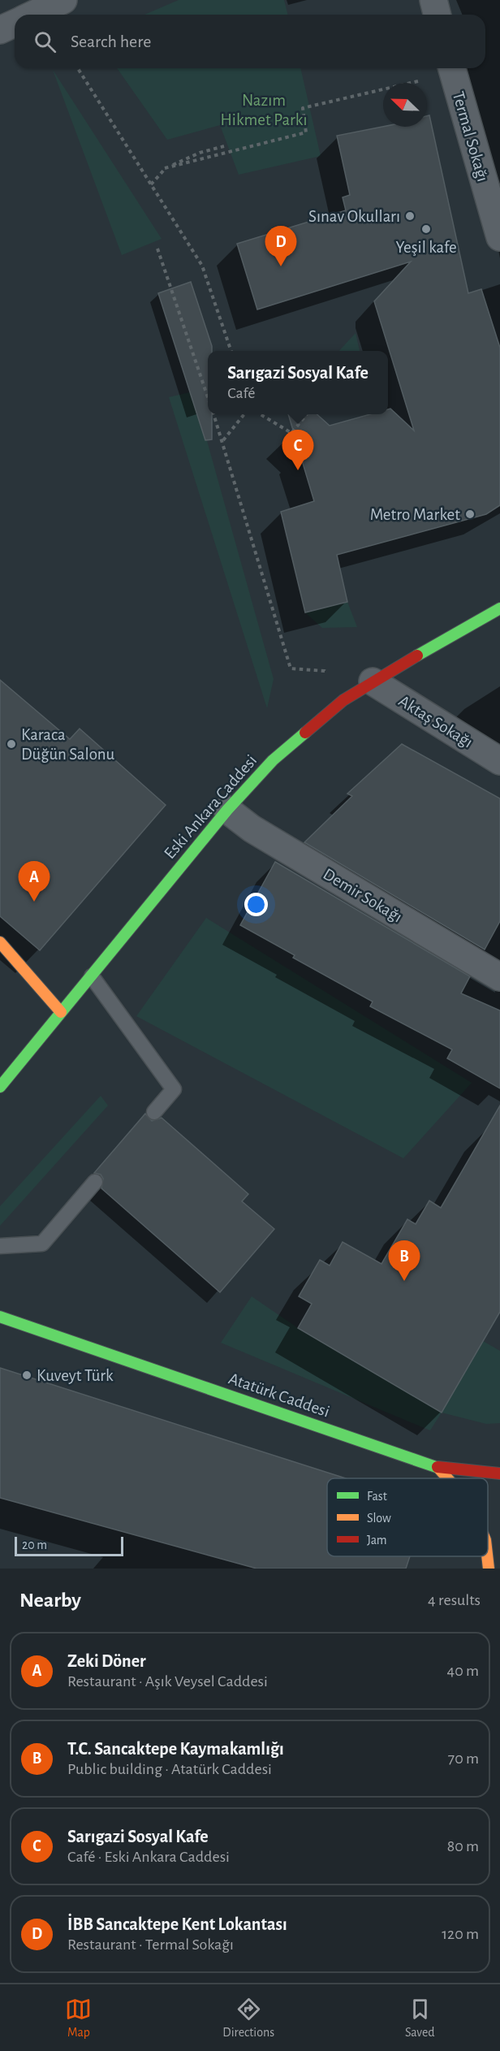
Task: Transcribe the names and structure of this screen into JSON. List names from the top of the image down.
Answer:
{
  "streets": {
    "main road": ["Eski Ankara Caddesi", "Atatürk Caddesi"],
    "street": ["Termal Sokağı", "Aktaş Sokağı", "Demir Sokağı"]
  },
  "crossings": [
    ["Aktaş Sokağı", "Eski Ankara Caddesi"],
    ["Eski Ankara Caddesi", "Demir Sokağı"]
  ],
  "parks": ["Nazım Hikmet Parkı"],
  "places": [
    "Sınav Okulları",
    "Yeşil kafe",
    "Metro Market",
    "Karaca Düğün Salonu",
    "Kuveyt Türk"
  ],
  "legend": ["Fast", "Slow", "Jam"],
  "scale_bar": "20 m",
  "north": "top left",
  "page": {
    "search": "Search here",
    "pins": [
      "D",
      "C",
      "A",
      "B"
    ],
    "popup": ["Sarıgazi Sosyal Kafe", "Café"],
    "scale": "20 m",
    "heading": ["Nearby", "4 results"],
    "list": [
      {
        "mark": "A",
        "name": "Zeki Döner",
        "note": "Restaurant · Aşık Veysel Caddesi",
        "value": "40 m"
      },
      {
        "mark": "B",
        "name": "T.C. Sancaktepe Kaymakamlığı",
        "note": "Public building · Atatürk Caddesi",
        "value": "70 m"
      },
      {
        "mark": "C",
        "name": "Sarıgazi Sosyal Kafe",
        "note": "Café · Eski Ankara Caddesi",
        "value": "80 m"
      },
      {
        "mark": "D",
        "name": "İBB Sancaktepe Kent Lokantası",
        "note": "Restaurant · Termal Sokağı",
        "value": "120 m"
      }
    ],
    "nav": ["Map", "Directions", "Saved"]
  }
}
